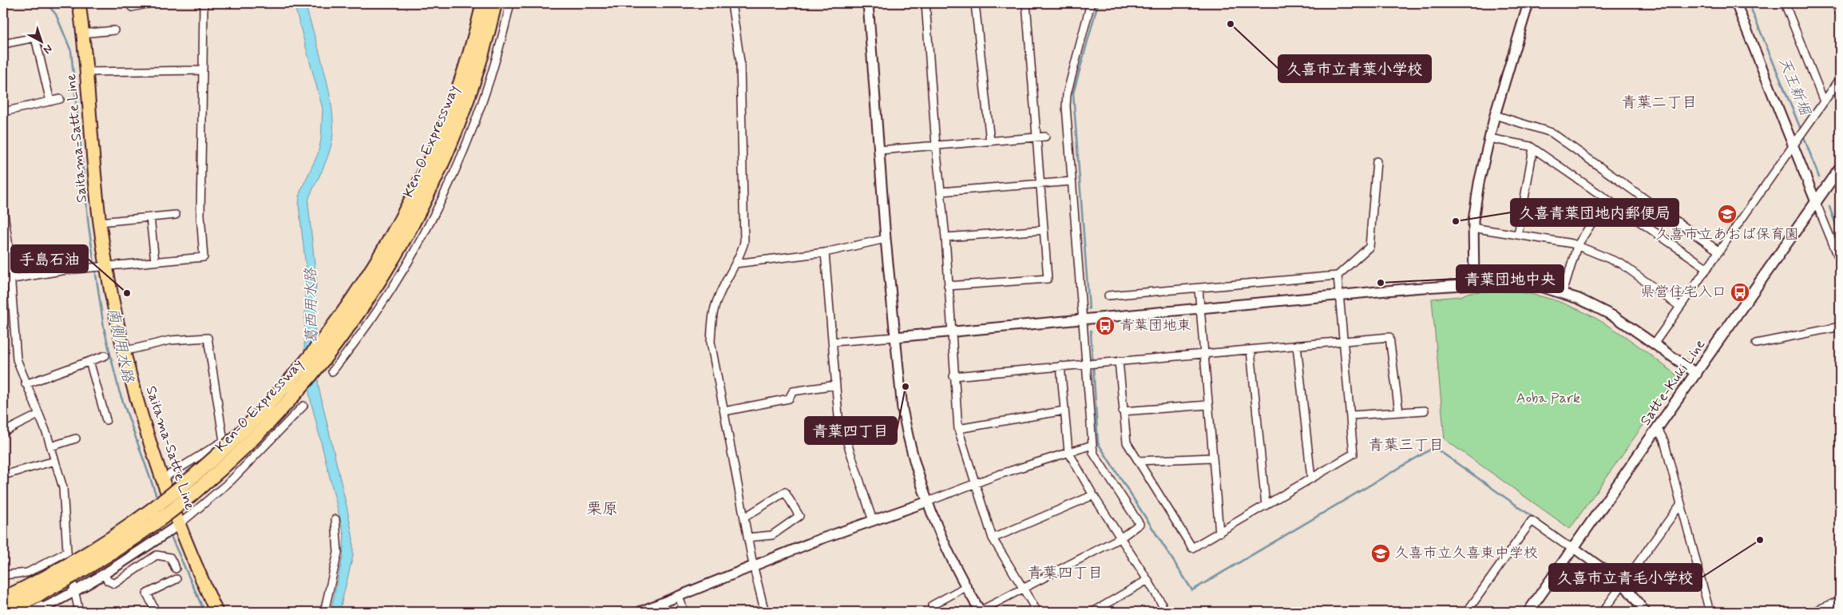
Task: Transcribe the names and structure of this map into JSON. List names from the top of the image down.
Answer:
{
  "streets": {
    "highway": ["Ken-O Expressway"],
    "main road": ["Saitama-Satte Line", "Satte-Kuki Line"]
  },
  "districts": [
    "青葉二丁目",
    "青葉三丁目",
    "栗原",
    "青葉四丁目"
  ],
  "water": ["天王新堀", "葛西用水路", "南側用水路"],
  "parks": ["Aoba Park"],
  "places": {
    "other": [
      "久喜市立青葉小学校",
      "久喜青葉団地内郵便局",
      "青葉団地中央",
      "手島石油",
      "青葉四丁目",
      "久喜市立青毛小学校"
    ],
    "school or university": ["久喜市立あおば保育園", "久喜市立久喜東中学校"],
    "bus stop": ["県営住宅入口", "青葉団地東"]
  },
  "north": "bottom right"
}
